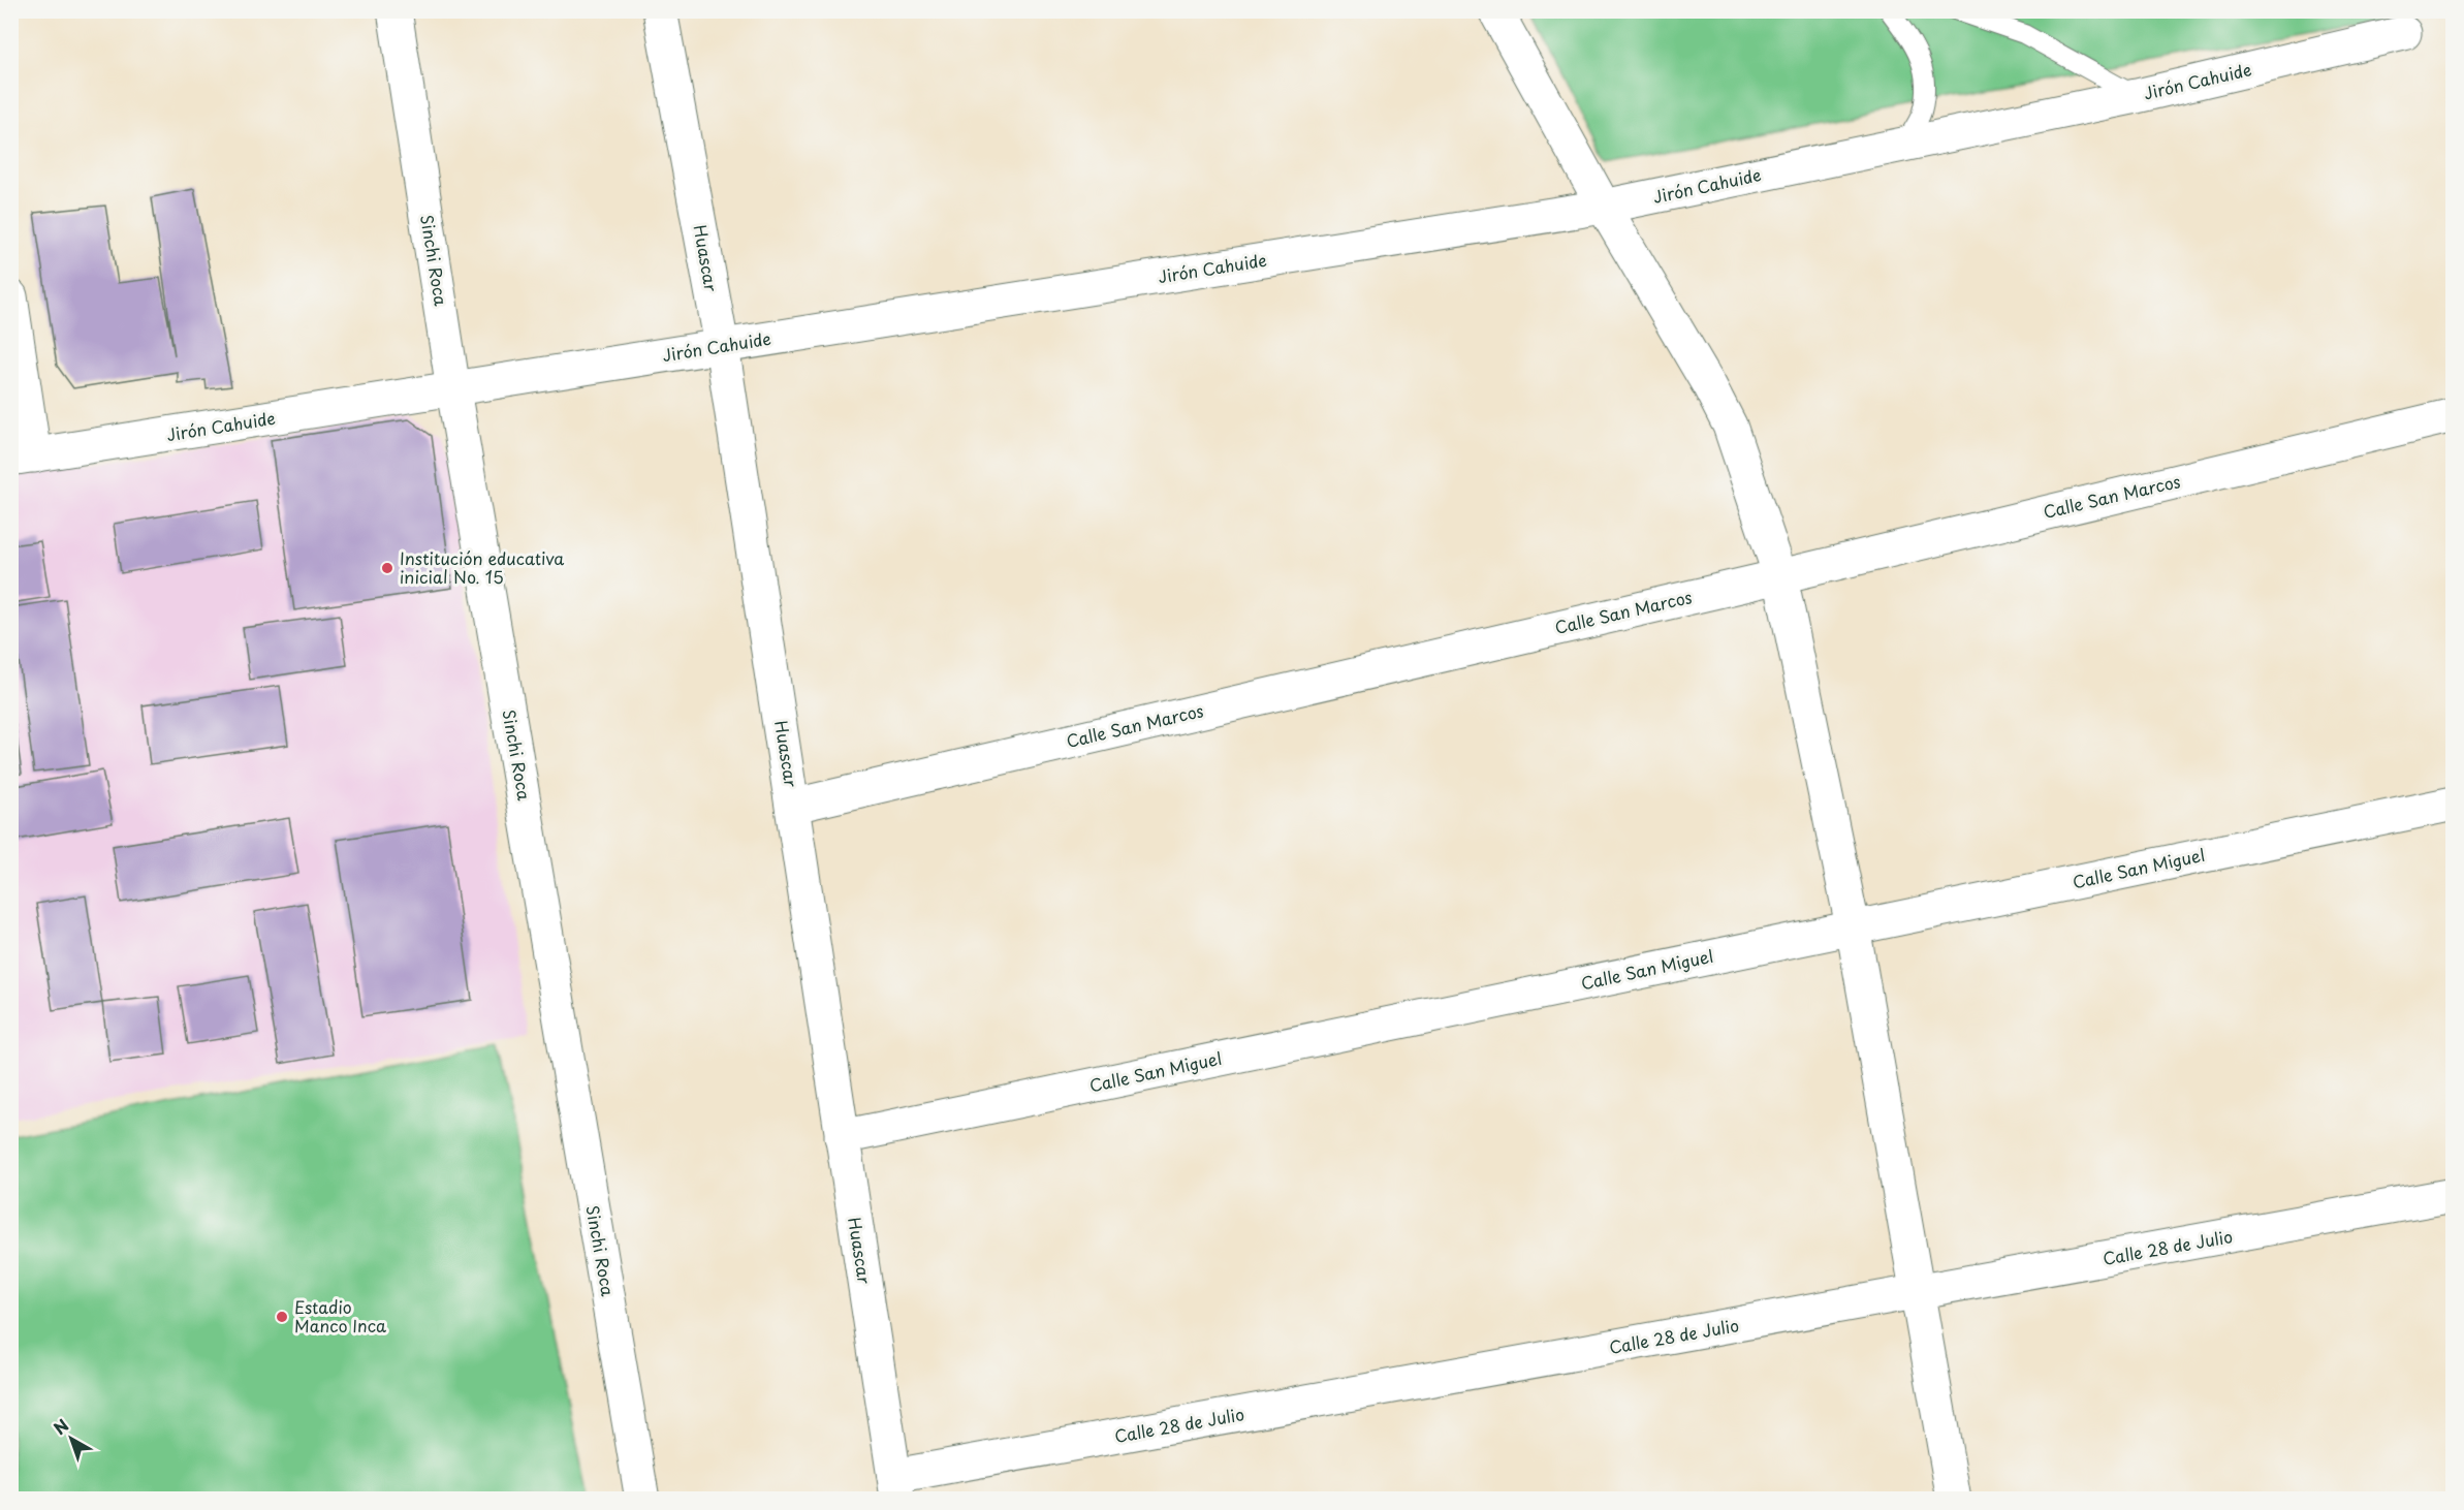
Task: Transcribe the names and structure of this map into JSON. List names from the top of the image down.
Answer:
{
  "streets": {
    "street": [
      "Jirón Cahuide",
      "Huascar",
      "Sinchi Roca",
      "Calle San Marcos",
      "Calle San Miguel",
      "Calle 28 de Julio"
    ]
  },
  "crossings": [
    ["Jirón Cahuide", "Huascar"],
    ["Jirón Cahuide", "Sinchi Roca"],
    ["Huascar", "Calle San Marcos"],
    ["Huascar", "Calle San Miguel"],
    ["Huascar", "Calle 28 de Julio"]
  ],
  "places": ["Institución educativa inicial No. 15", "Estadio Manco Inca"],
  "north": "top left"
}
